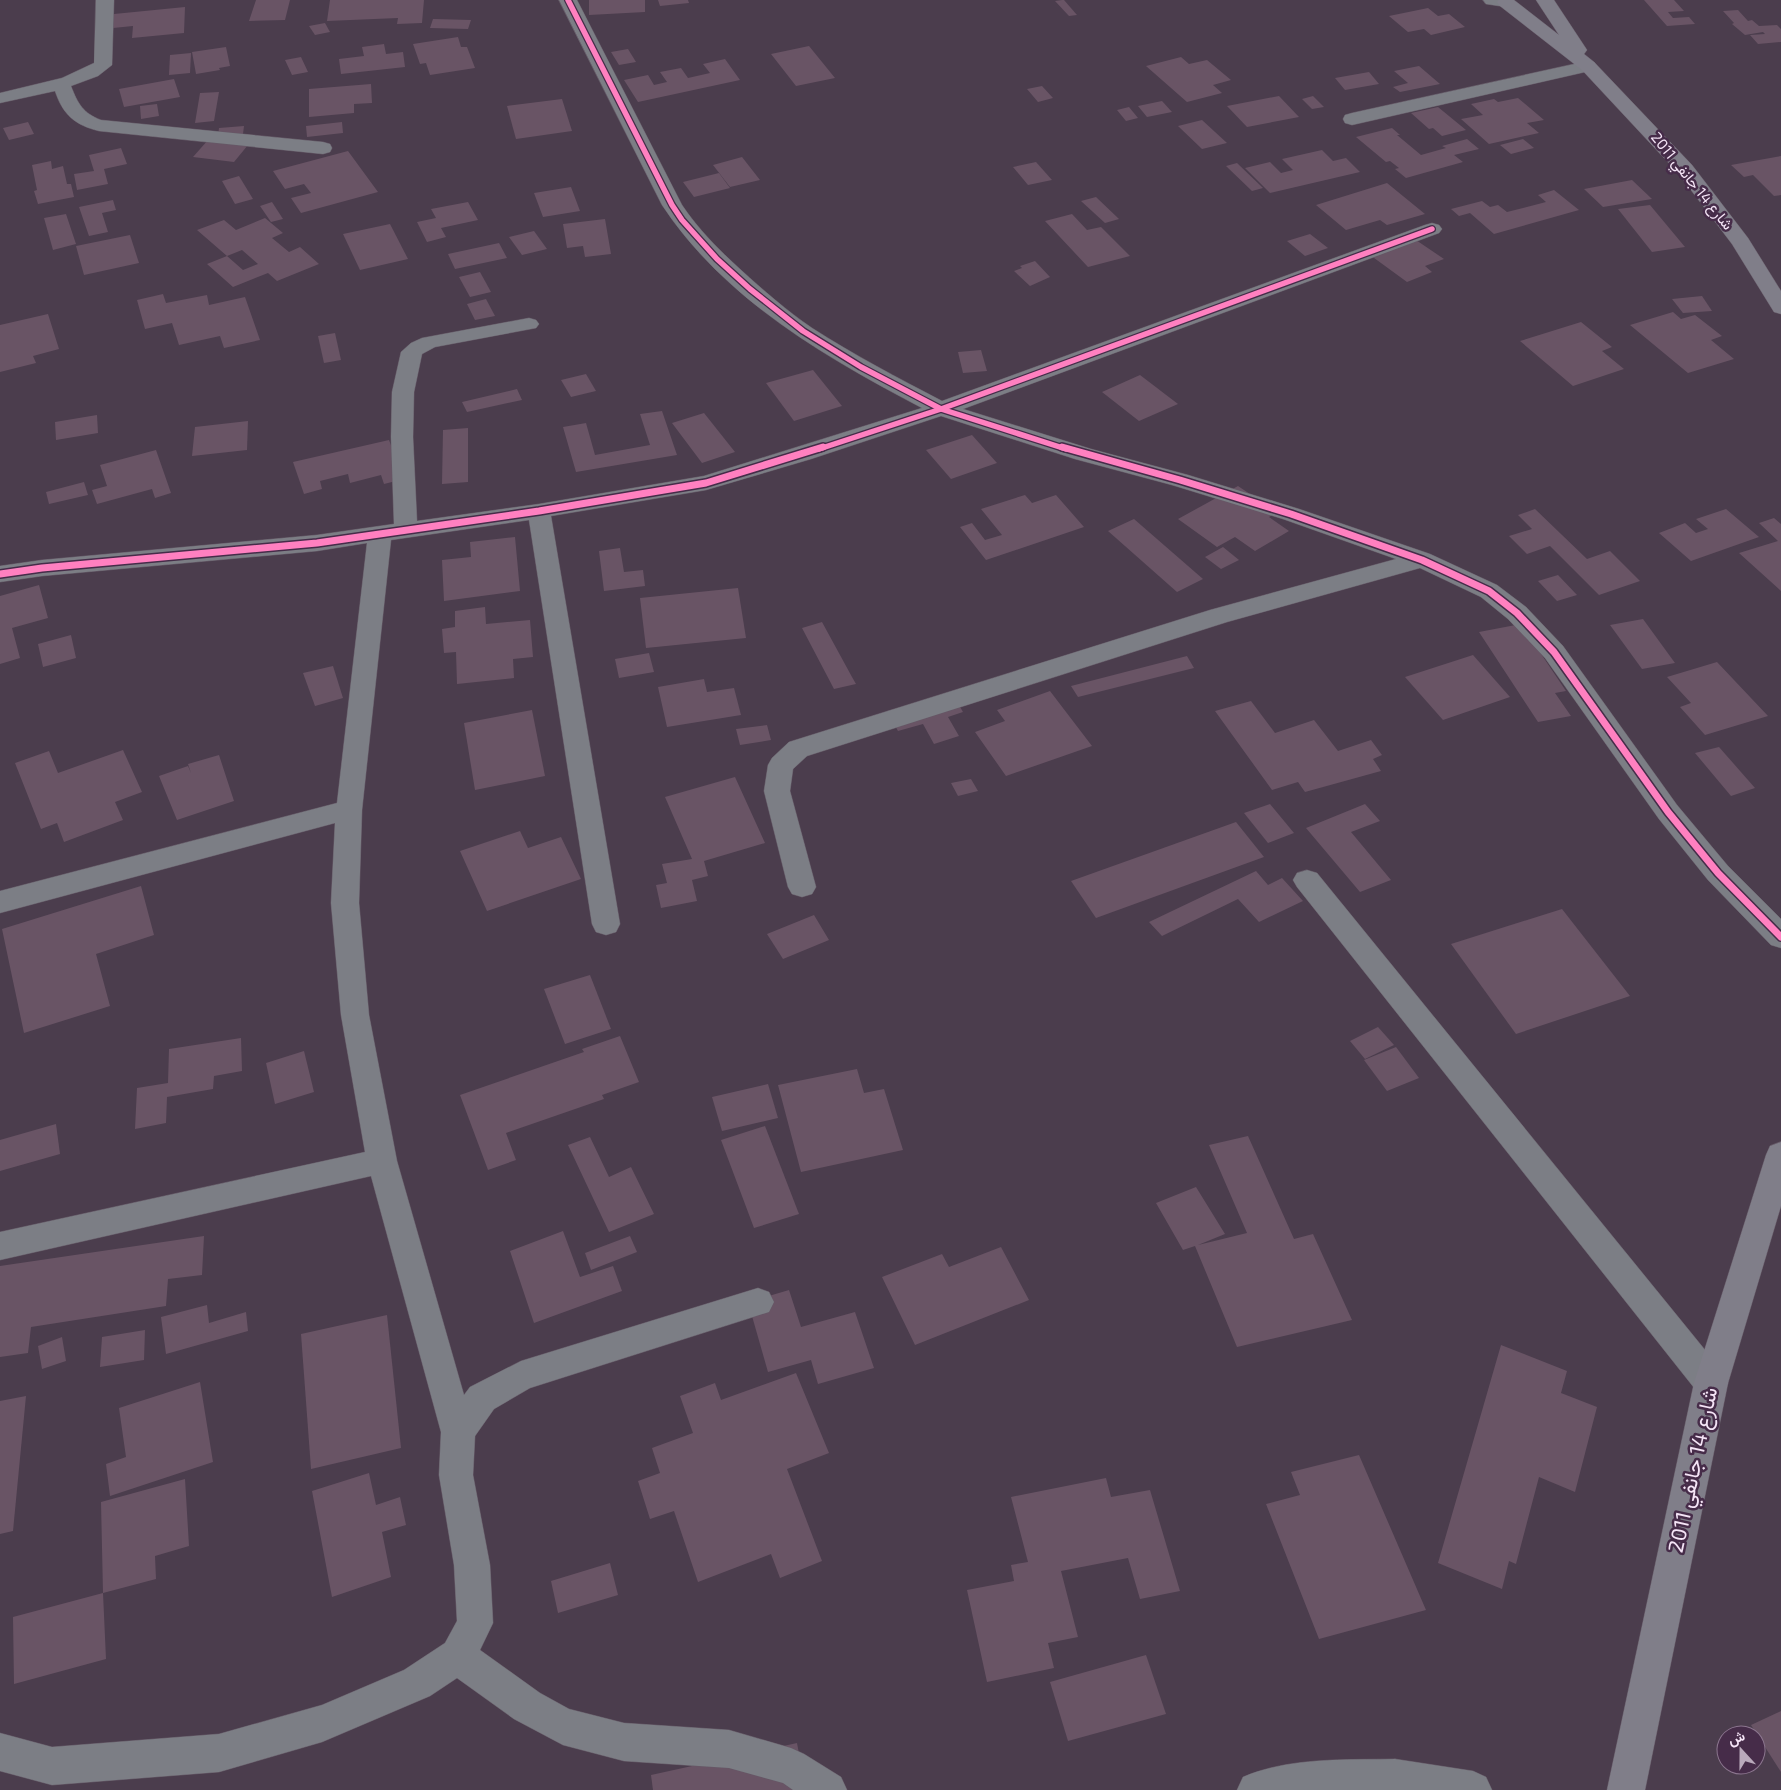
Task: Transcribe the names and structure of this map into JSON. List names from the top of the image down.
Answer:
{
  "streets": {
    "main road": ["شارع 14 جانفي 2011"]
  },
  "north": "top"
}
